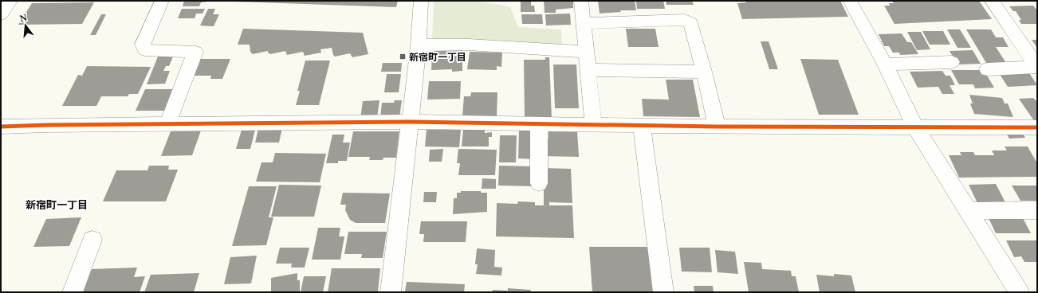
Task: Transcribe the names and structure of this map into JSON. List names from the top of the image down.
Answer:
{
  "districts": ["新宿町一丁目"],
  "places": {
    "transit": ["新宿町一丁目"]
  },
  "north": "top"
}
